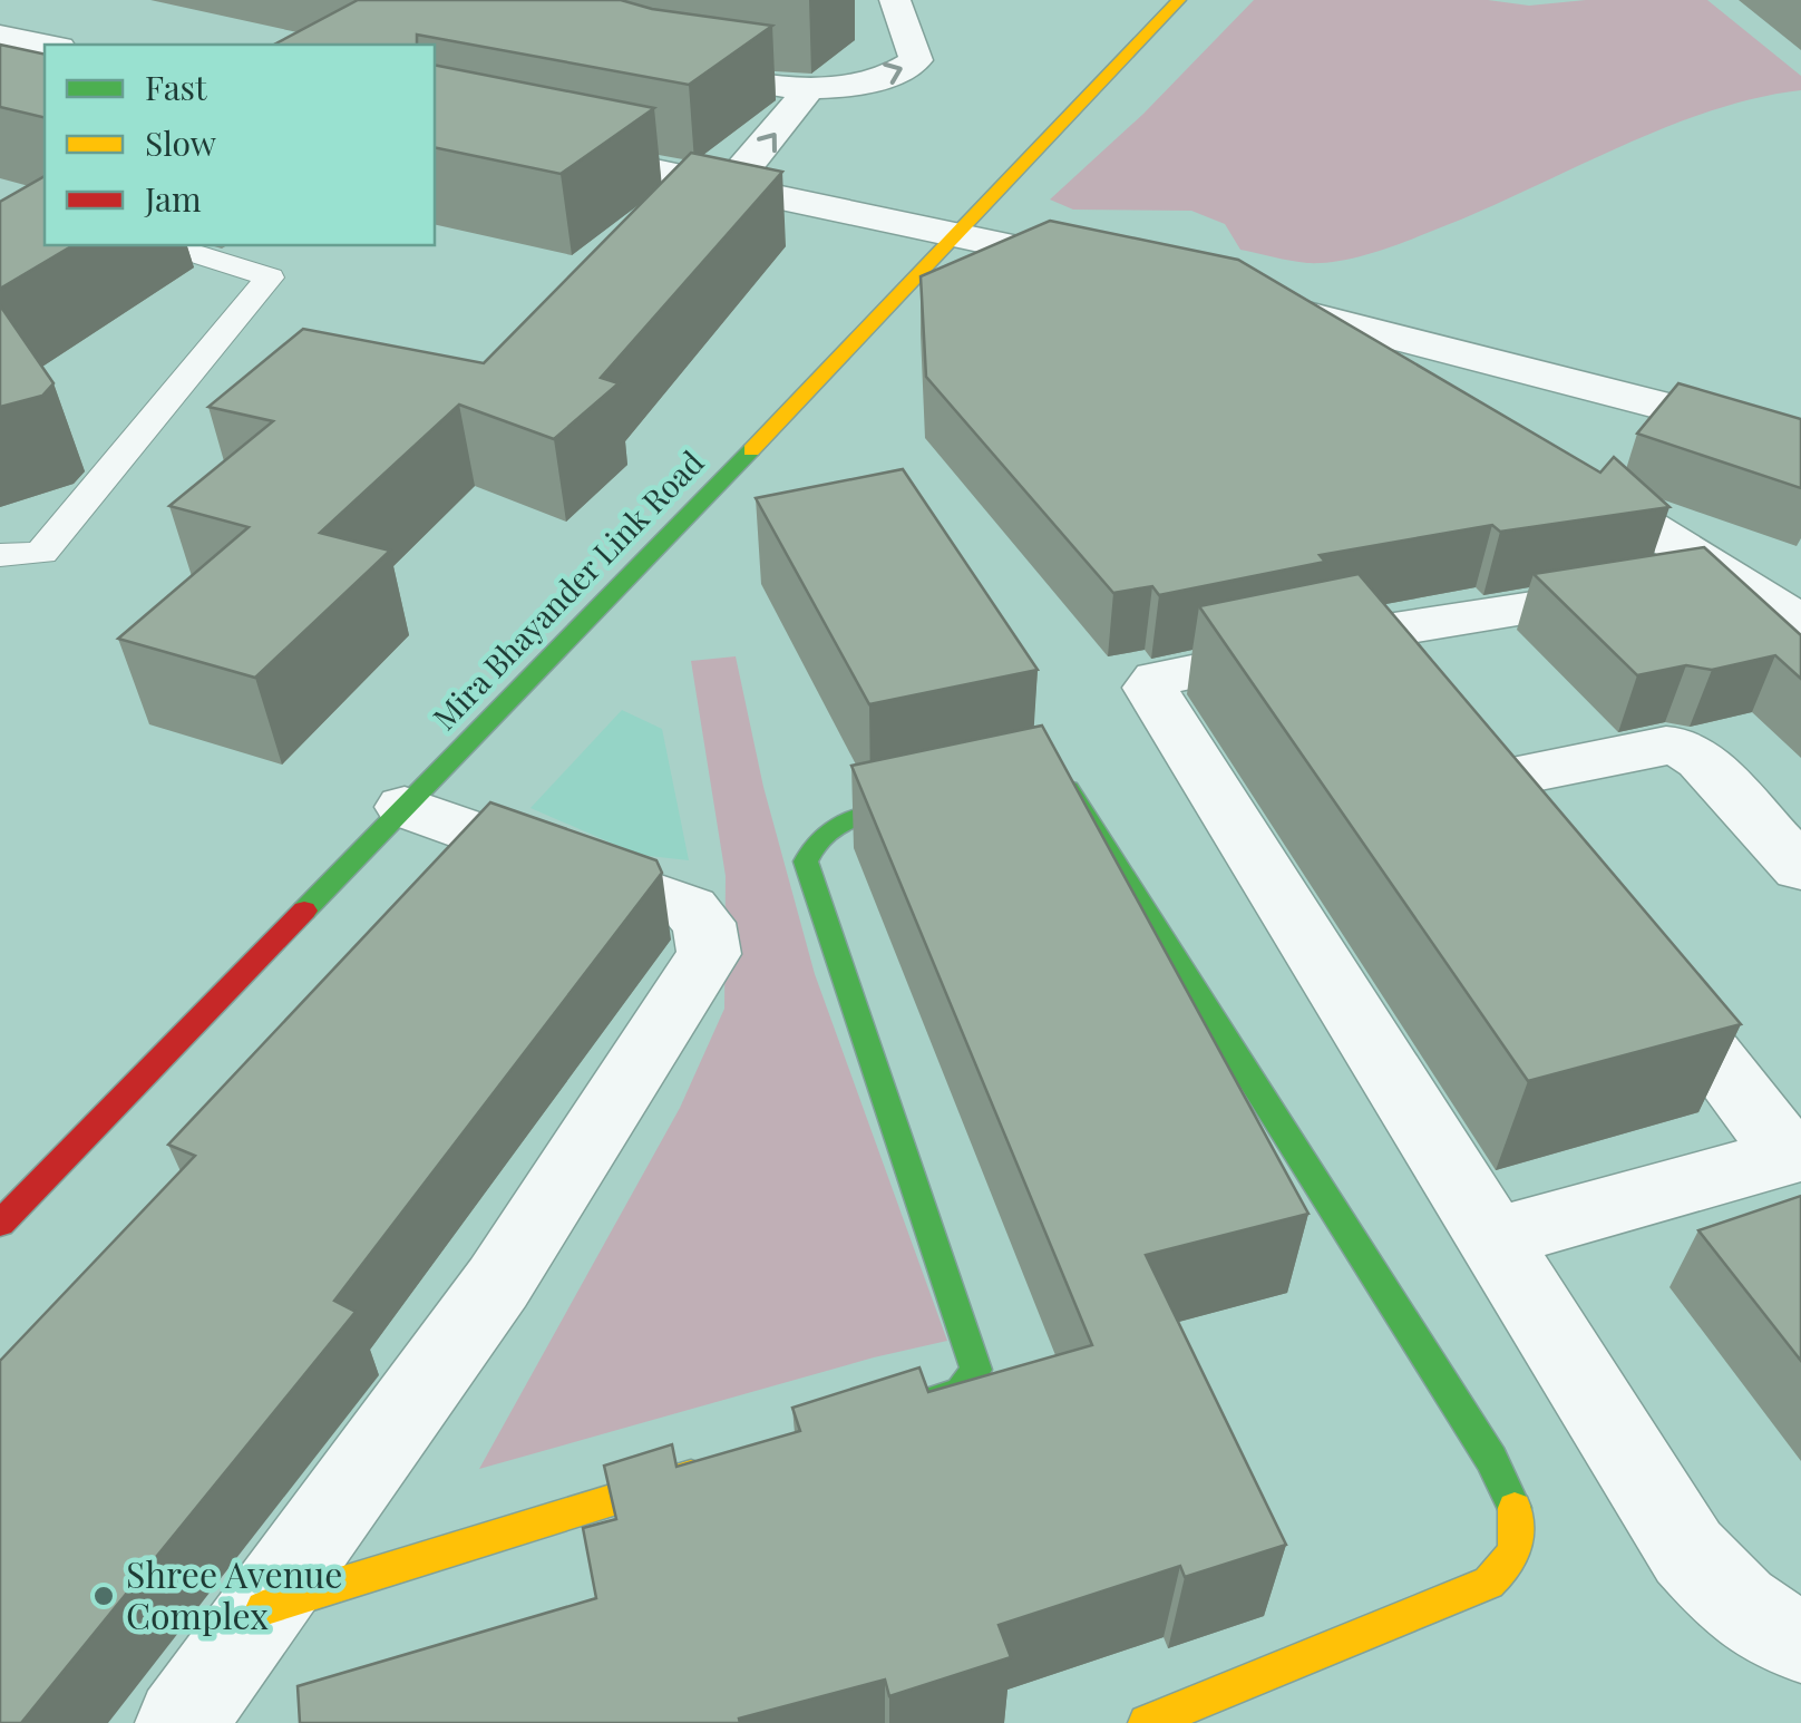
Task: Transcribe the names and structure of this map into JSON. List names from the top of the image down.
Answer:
{
  "streets": {
    "street": ["Mira Bhayander Link Road"]
  },
  "places": ["Shree Avenue Complex"],
  "legend": ["Fast", "Slow", "Jam"]
}
